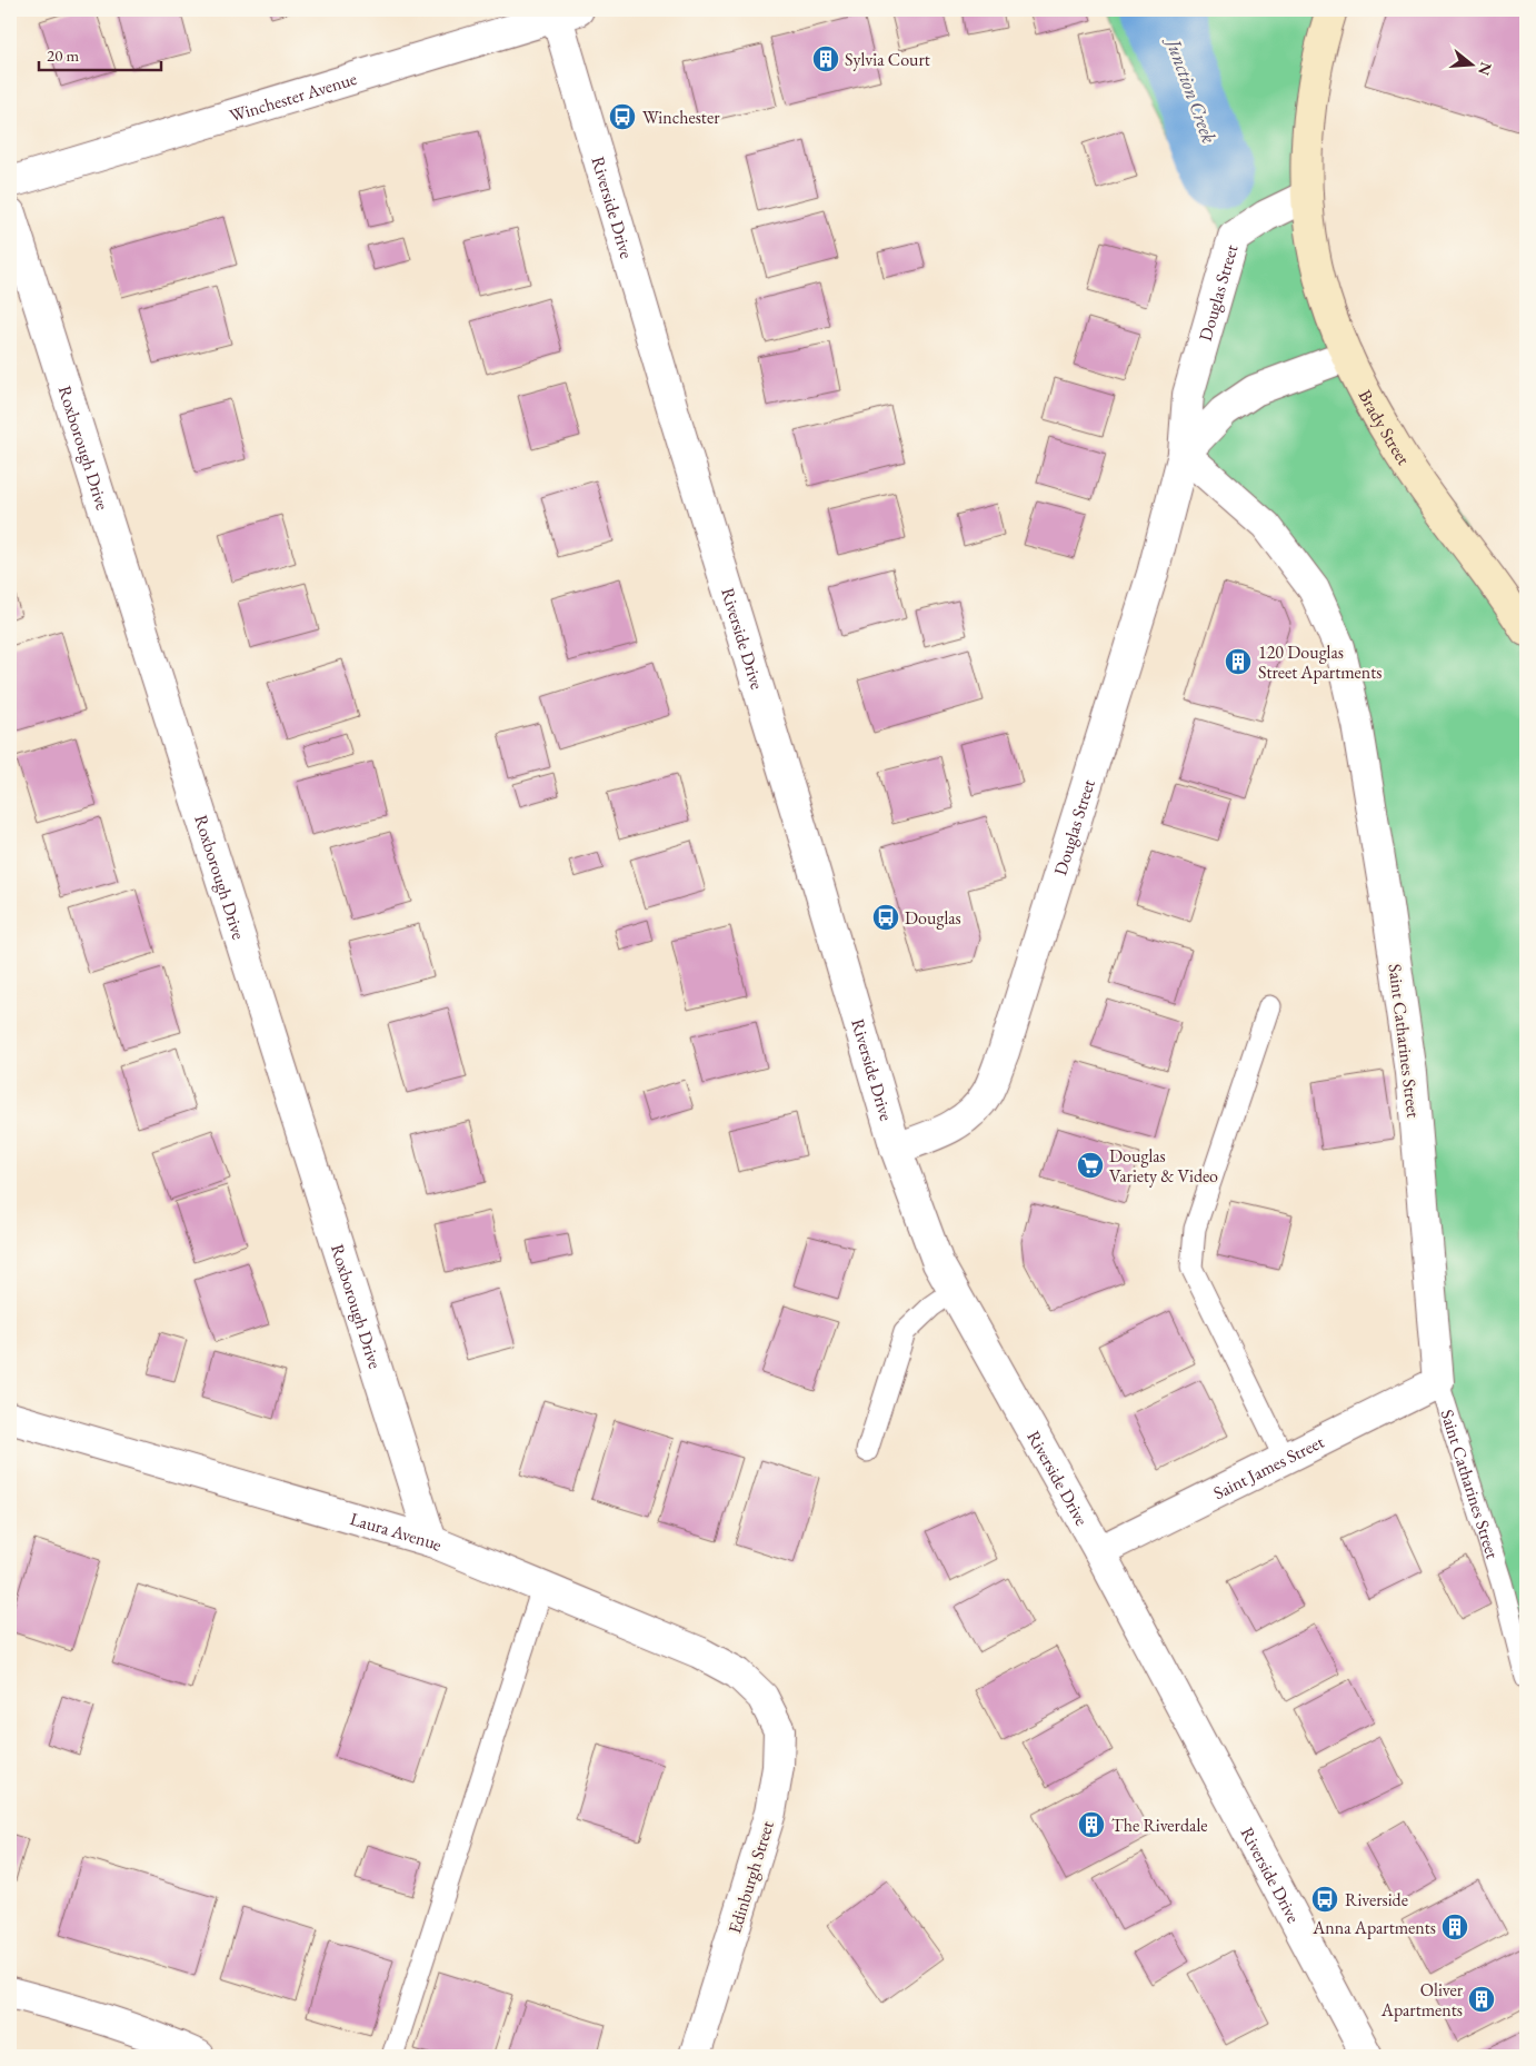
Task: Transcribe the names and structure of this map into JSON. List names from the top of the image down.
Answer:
{
  "streets": {
    "main road": ["Brady Street"],
    "street": [
      "Winchester Avenue",
      "Riverside Drive",
      "Douglas Street",
      "Roxborough Drive",
      "Saint Catharines Street",
      "Saint James Street",
      "Laura Avenue",
      "Edinburgh Street"
    ]
  },
  "crossings": [
    ["Winchester Avenue", "Riverside Drive"],
    ["Riverside Drive", "Douglas Street"],
    ["Riverside Drive", "Saint James Street"],
    ["Douglas Street", "Brady Street"],
    ["Douglas Street", "Saint Catharines Street"],
    ["Roxborough Drive", "Laura Avenue"],
    ["Saint Catharines Street", "Saint James Street"],
    ["Laura Avenue", "Edinburgh Street"]
  ],
  "water": ["Junction Creek"],
  "places": {
    "building": [
      "Sylvia Court",
      "120 Douglas Street Apartments",
      "The Riverdale",
      "Anna Apartments",
      "Oliver Apartments"
    ],
    "bus stop": ["Winchester", "Douglas", "Riverside"],
    "supermarket": ["Douglas Variety & Video"]
  },
  "scale_bar": "20 m",
  "north": "right"
}
